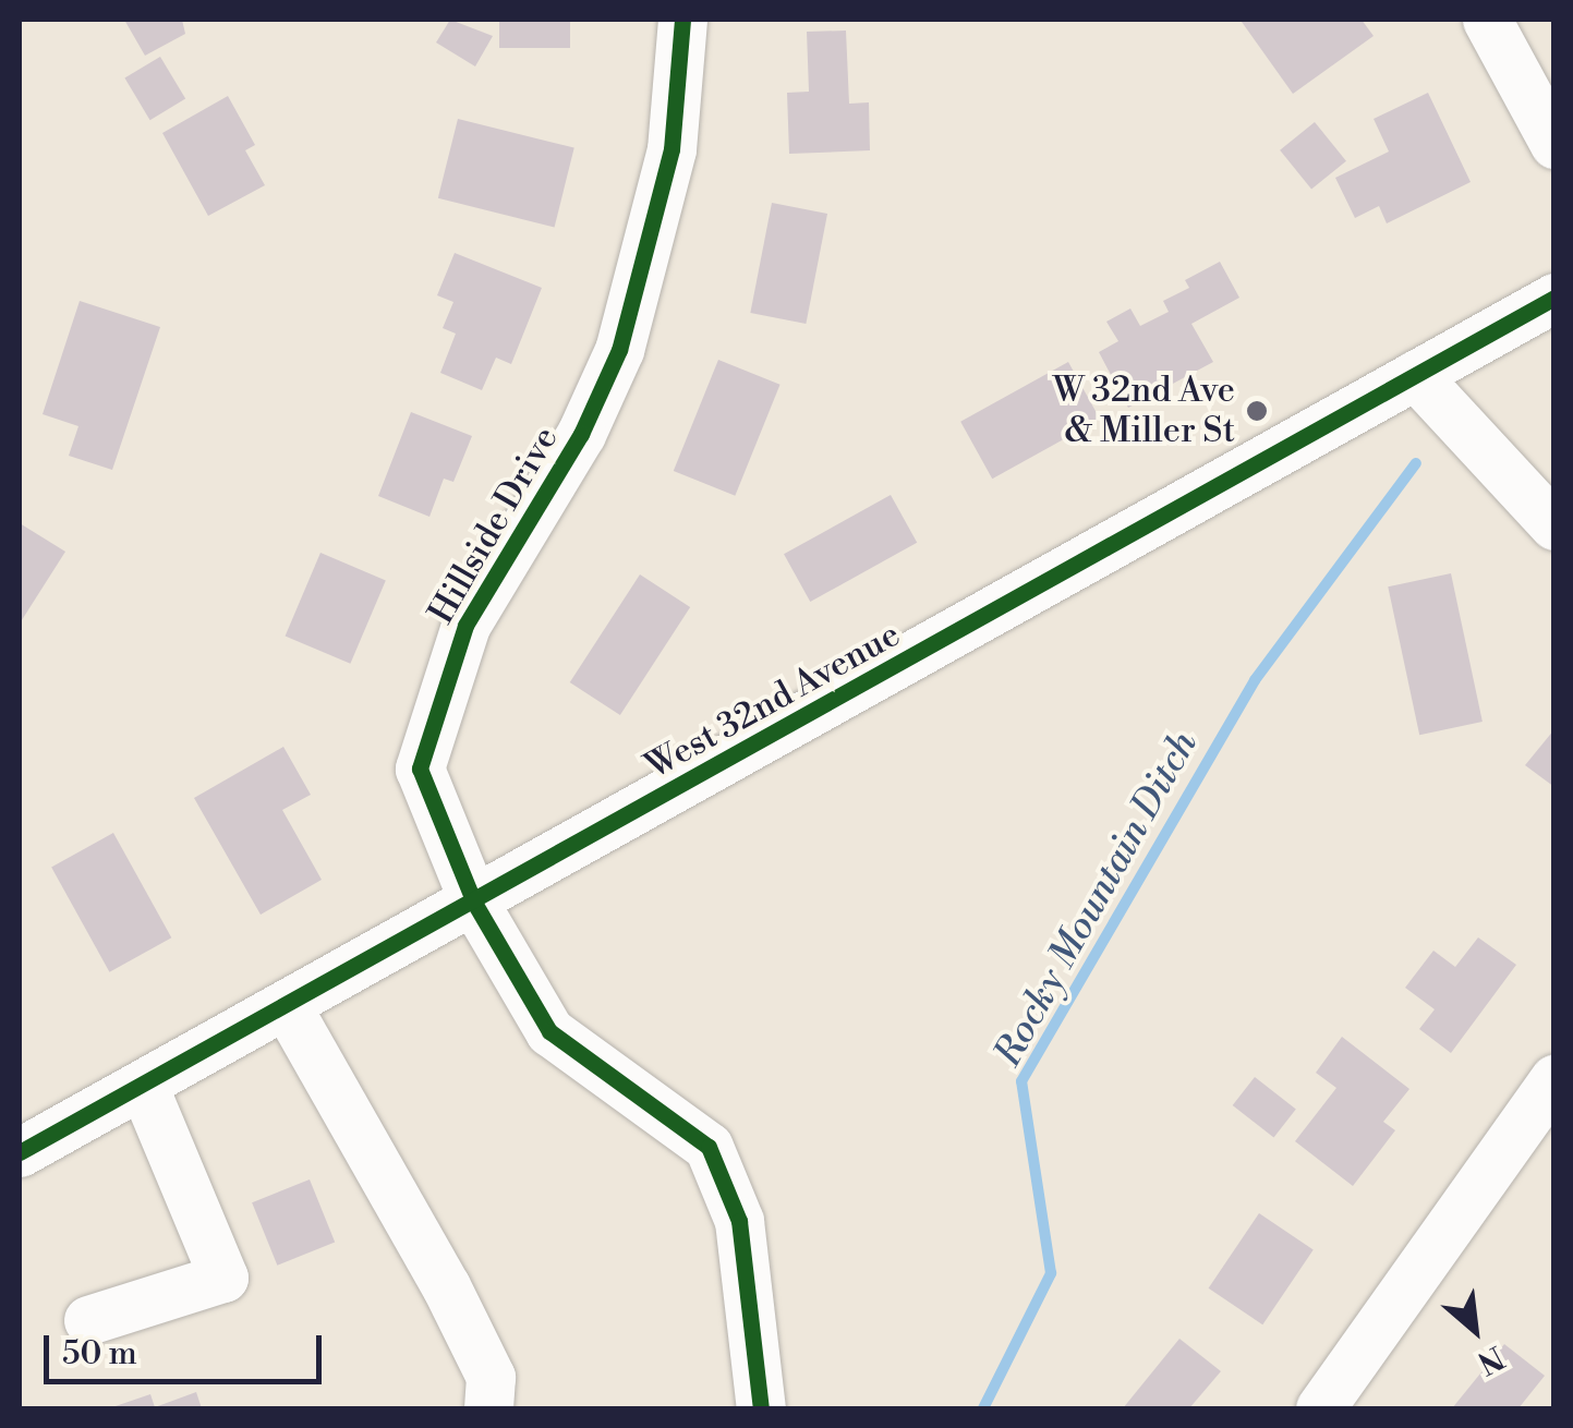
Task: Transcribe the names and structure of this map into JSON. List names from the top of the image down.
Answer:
{
  "streets": {
    "street": ["Hillside Drive", "West 32nd Avenue"]
  },
  "crossings": [
    ["Hillside Drive", "West 32nd Avenue"]
  ],
  "water": ["Rocky Mountain Ditch"],
  "places": ["W 32nd Ave & Miller St"],
  "scale_bar": "50 m",
  "north": "bottom right"
}
